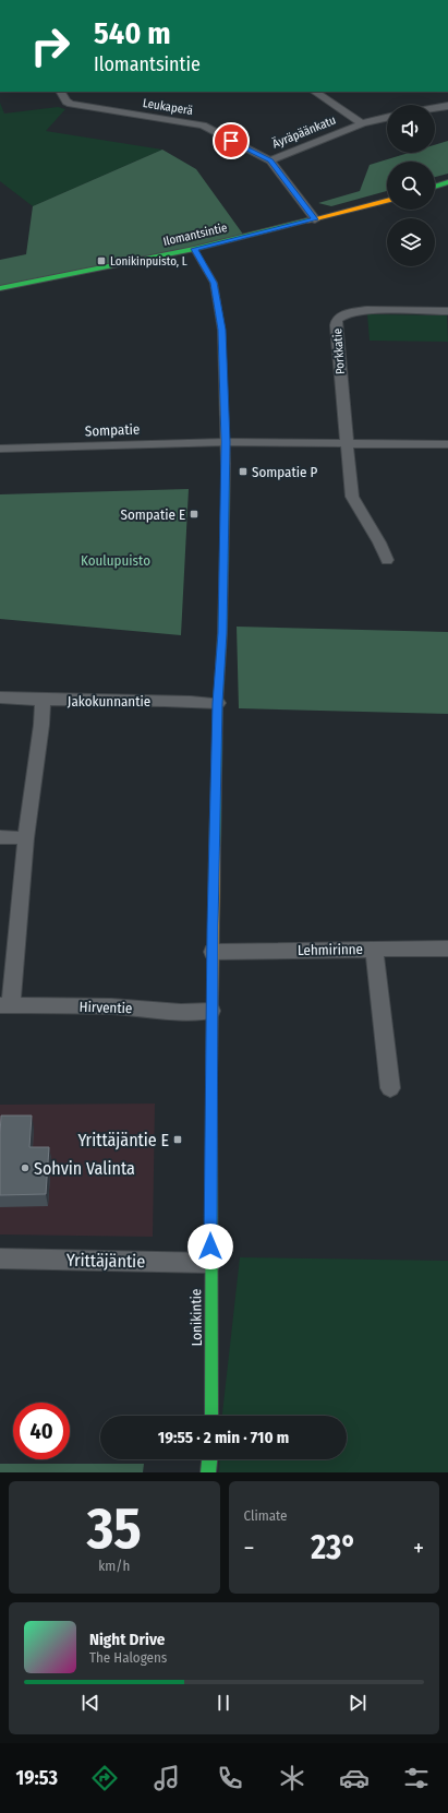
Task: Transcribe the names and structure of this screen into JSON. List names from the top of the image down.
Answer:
{
  "streets": {
    "street": [
      "Leukaperä",
      "Äyräpäänkatu",
      "Ilomantsintie",
      "Porkkatie",
      "Sompatie",
      "Jakokunnantie",
      "Lehmirinne",
      "Hirventie",
      "Yrittäjäntie",
      "Lonikintie"
    ]
  },
  "crossings": [
    ["Leukaperä", "Äyräpäänkatu"],
    ["Äyräpäänkatu", "Ilomantsintie"],
    ["Ilomantsintie", "Lonikintie"],
    ["Sompatie", "Lonikintie"],
    ["Jakokunnantie", "Lonikintie"],
    ["Lehmirinne", "Lonikintie"],
    ["Hirventie", "Lonikintie"],
    ["Yrittäjäntie", "Lonikintie"]
  ],
  "parks": ["Koulupuisto"],
  "places": {
    "transit": [
      "Lonikinpuisto, L",
      "Sompatie P",
      "Sompatie E",
      "Yrittäjäntie E"
    ],
    "other": ["Sohvin Valinta"]
  },
  "page": {
    "turn": ["540 m", "Ilomantsintie"],
    "limit": "40",
    "trip": "19:55 · 2 min · 710 m",
    "tile": [
      ["35", "km/h"],
      "Climate"
    ],
    "heat": ["−", "23°", "+"],
    "song": ["Night Drive", "The Halogens"],
    "tabs": "19:53"
  }
}
